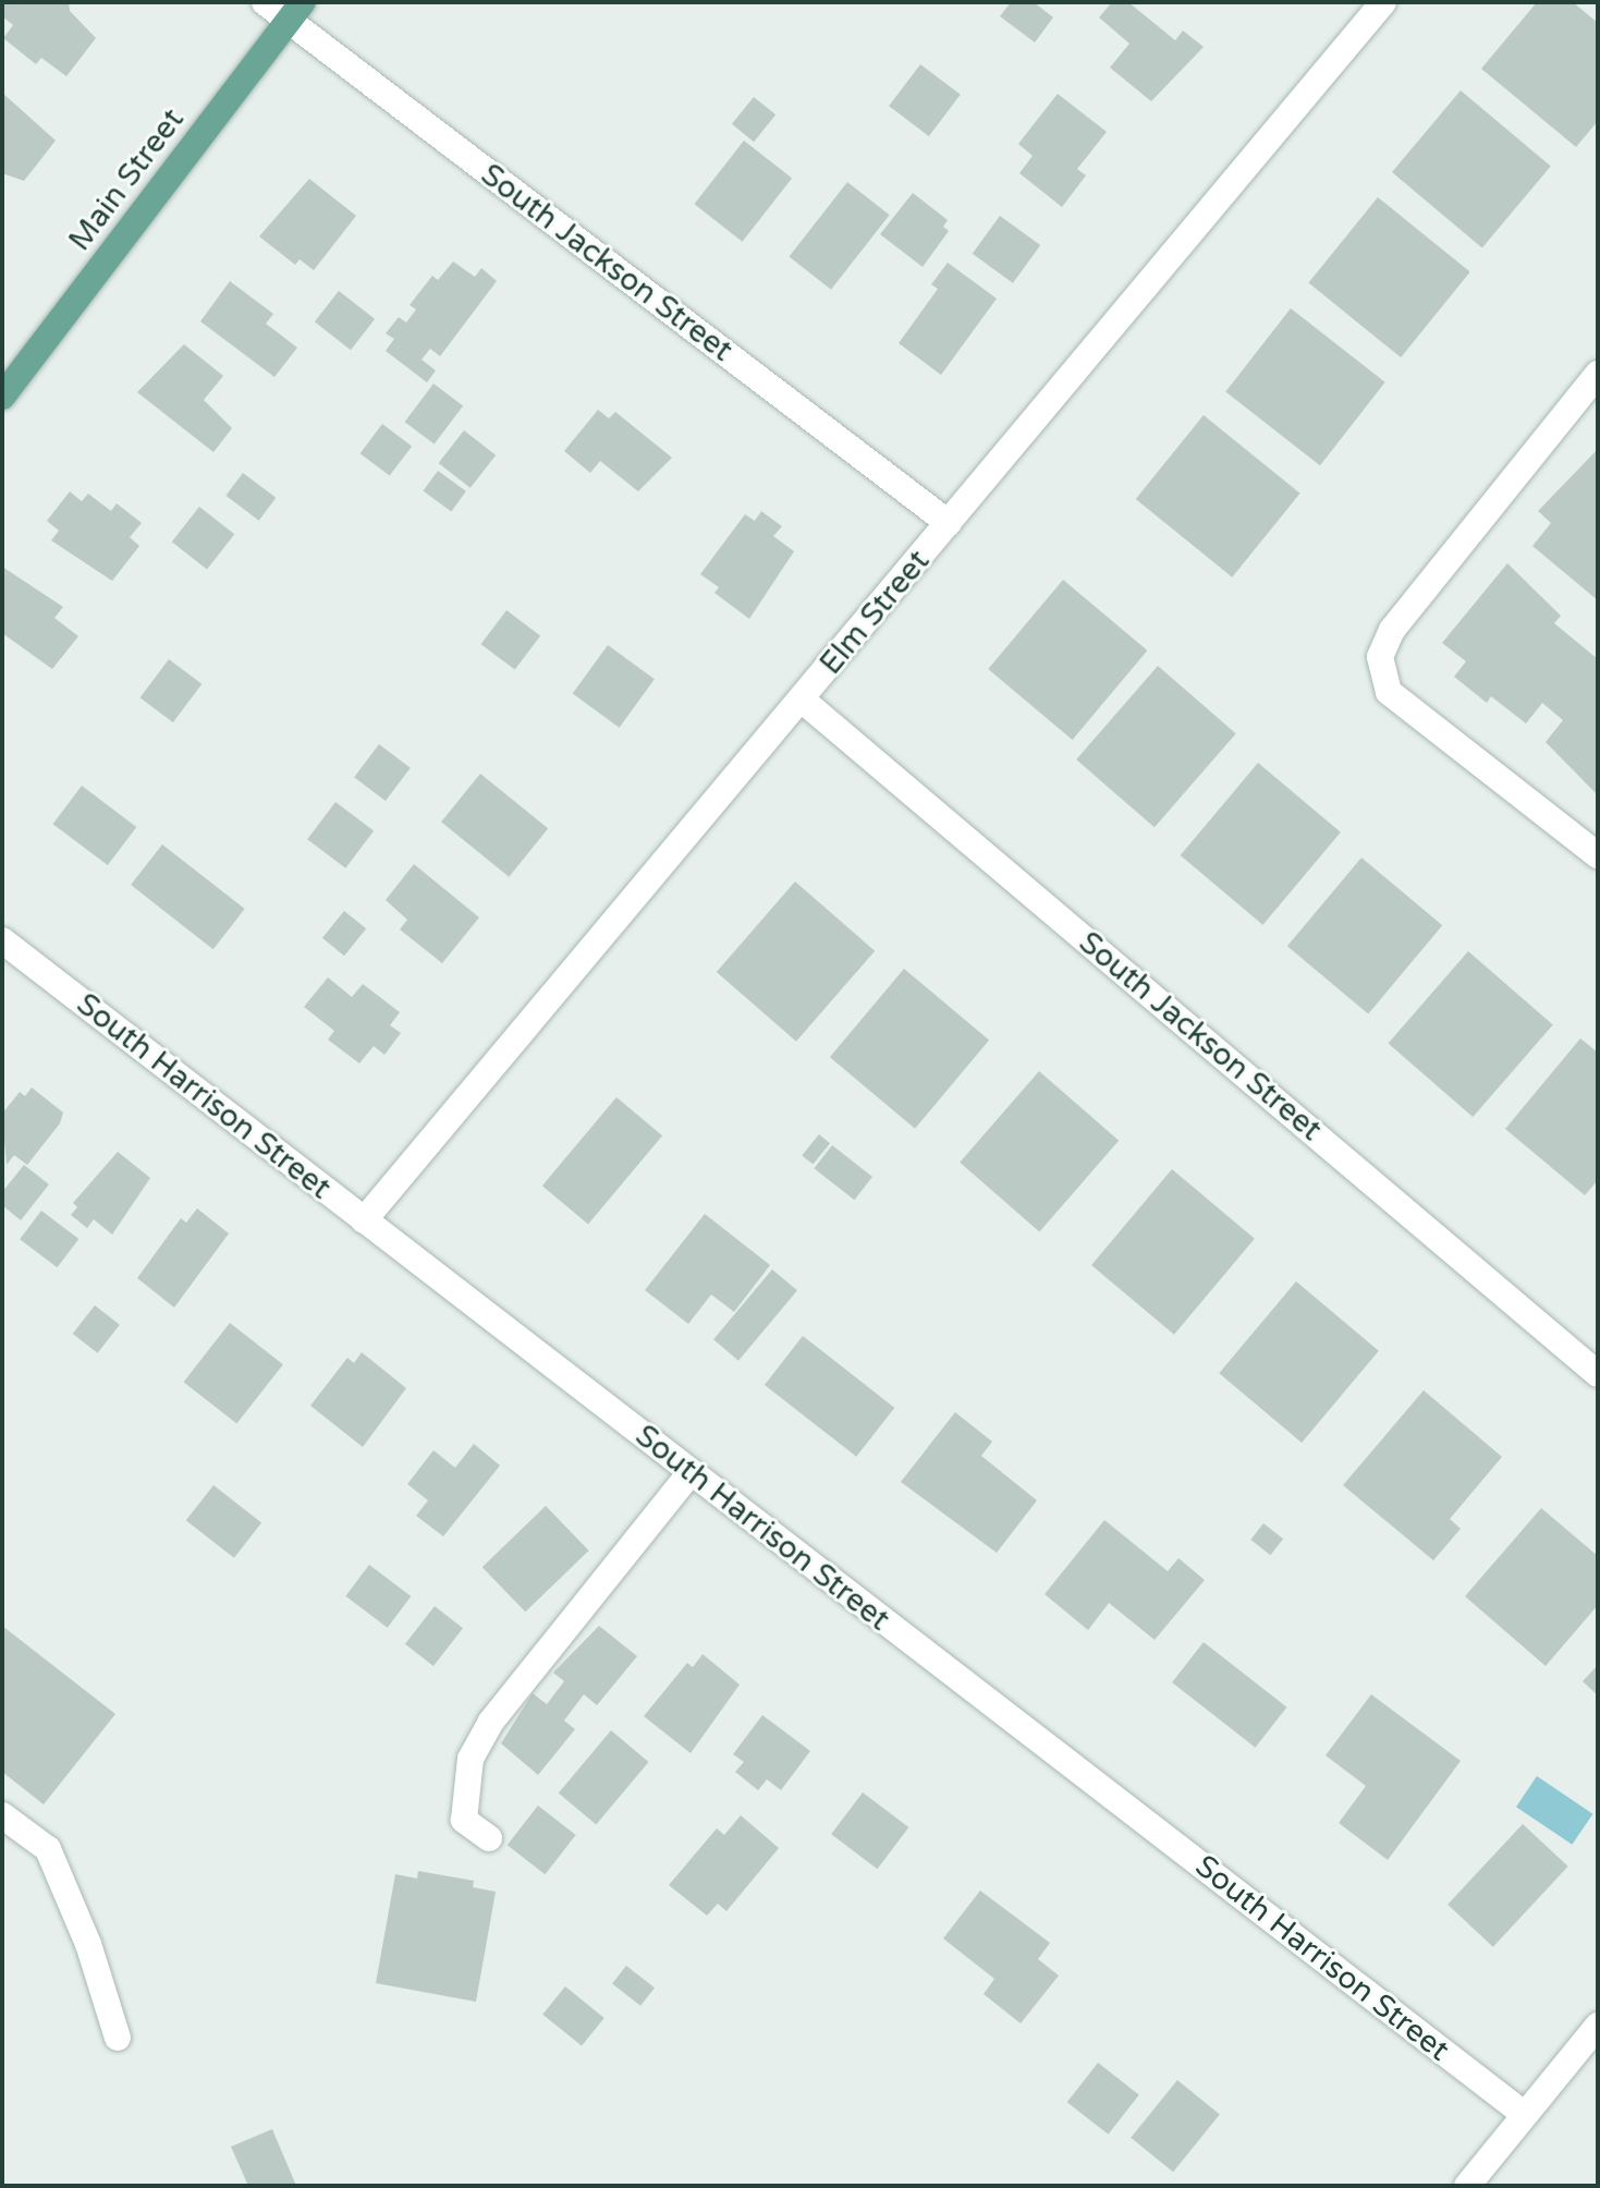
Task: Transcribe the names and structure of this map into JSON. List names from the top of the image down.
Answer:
{
  "streets": {
    "main road": ["Main Street"],
    "street": ["South Jackson Street", "Elm Street", "South Harrison Street"]
  },
  "crossings": [
    ["Main Street", "South Jackson Street"],
    ["South Jackson Street", "Elm Street"],
    ["Elm Street", "South Harrison Street"]
  ]
}
